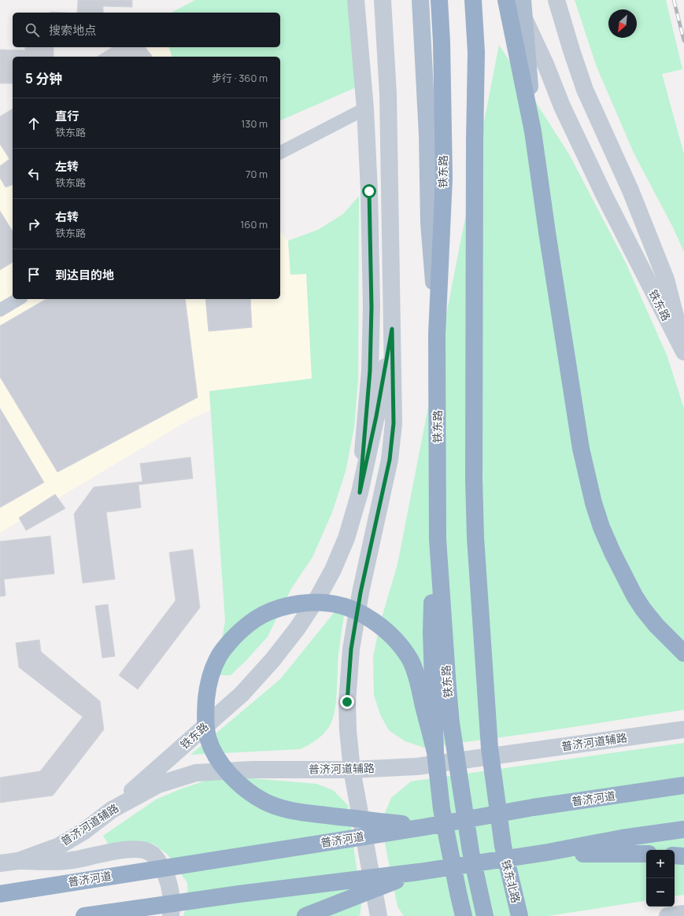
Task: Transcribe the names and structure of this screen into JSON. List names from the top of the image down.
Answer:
{
  "streets": {
    "highway": ["铁东路", "普济河道", "铁东北路"],
    "street": ["普济河道辅路"]
  },
  "crossings": [
    ["铁东路", "普济河道辅路"]
  ],
  "north": "bottom left",
  "page": {
    "search": "搜索地点",
    "heading": ["5 分钟", "步行 · 360 m"],
    "list": [
      ["直行", "铁东路", "130 m"],
      ["左转", "铁东路", "70 m"],
      ["右转", "铁东路", "160 m"],
      "到达目的地"
    ],
    "map_buttons": ["+", "−"]
  }
}
